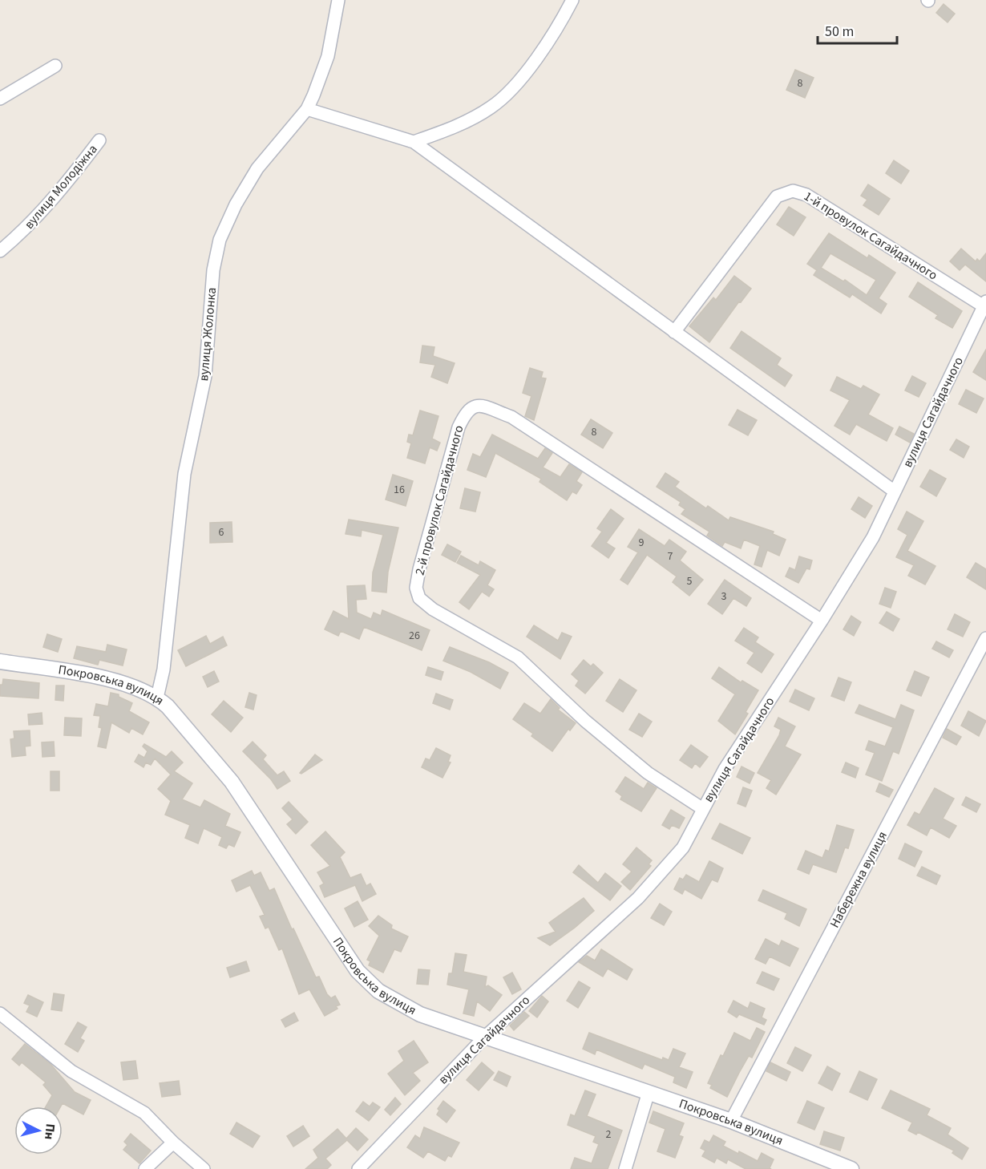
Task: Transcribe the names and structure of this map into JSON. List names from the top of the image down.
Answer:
{
  "streets": {
    "street": [
      "вулиця Молодіжна",
      "1-й провулок Сагайдачного",
      "вулиця Жолонка",
      "вулиця Сагайдачного",
      "2-й провулок Сагайдачного",
      "Покровська вулиця",
      "Набережна вулиця"
    ]
  },
  "crossings": [
    ["1-й провулок Сагайдачного", "вулиця Сагайдачного"],
    ["вулиця Жолонка", "Покровська вулиця"],
    ["вулиця Сагайдачного", "2-й провулок Сагайдачного"],
    ["вулиця Сагайдачного", "Покровська вулиця"],
    ["Покровська вулиця", "Набережна вулиця"]
  ],
  "house_numbers": [
    "8",
    "8",
    "16",
    "6",
    "9",
    "7",
    "5",
    "3",
    "26",
    "2"
  ],
  "scale_bar": "50 m",
  "north": "right"
}
